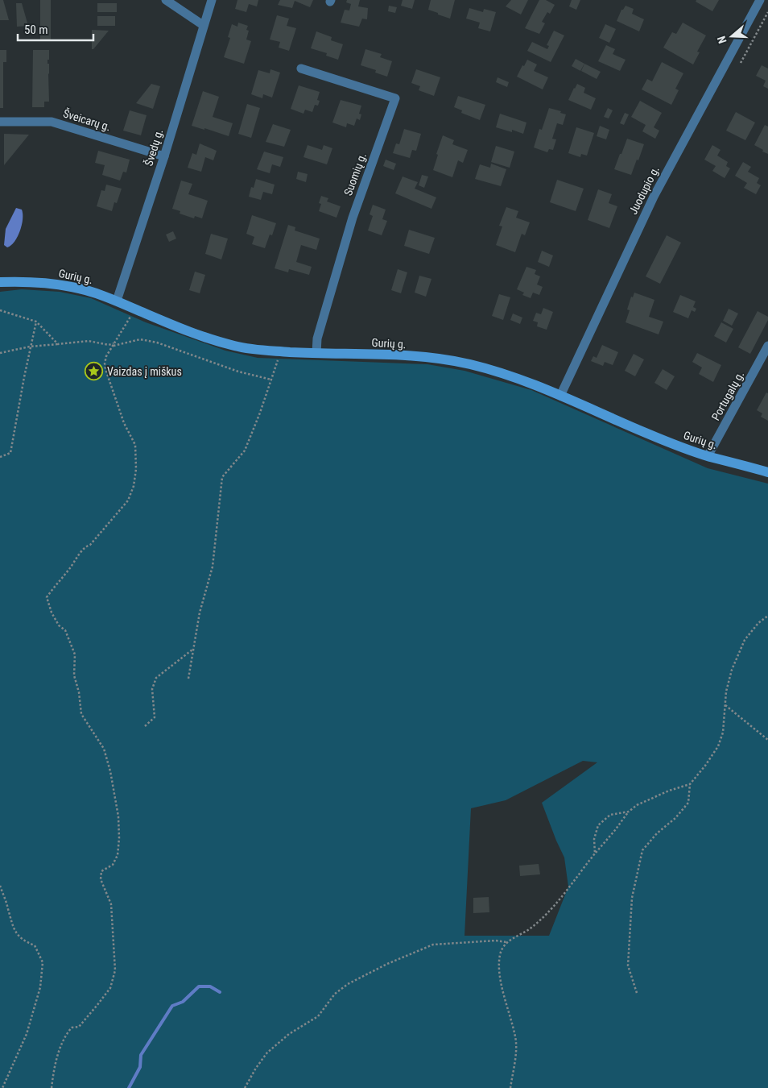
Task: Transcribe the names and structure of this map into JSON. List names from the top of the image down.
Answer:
{
  "streets": {
    "street": [
      "Šveicarų g.",
      "Švedų g.",
      "Suomių g.",
      "Juodupio g.",
      "Gurių g.",
      "Portugalų g."
    ]
  },
  "crossings": [
    ["Šveicarų g.", "Švedų g."],
    ["Švedų g.", "Gurių g."],
    ["Suomių g.", "Gurių g."],
    ["Juodupio g.", "Gurių g."],
    ["Gurių g.", "Portugalų g."]
  ],
  "places": {
    "place": ["Vaizdas į miškus"]
  },
  "scale_bar": "50 m",
  "north": "left"
}
